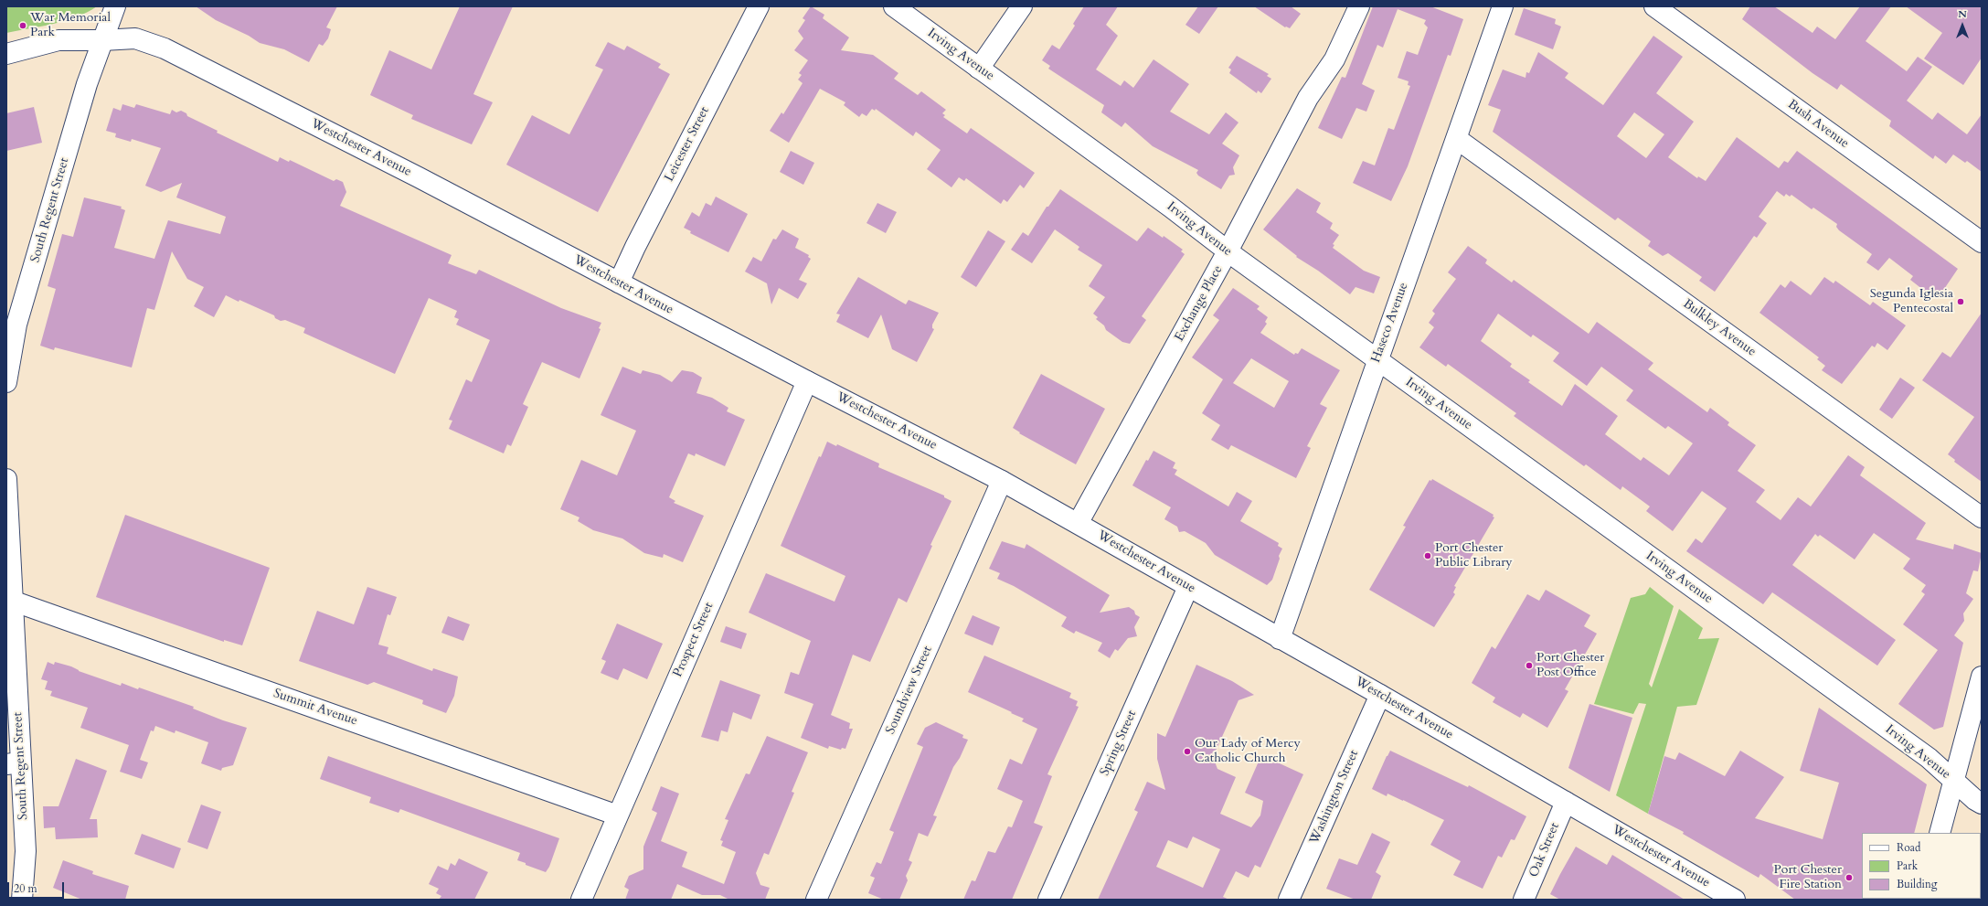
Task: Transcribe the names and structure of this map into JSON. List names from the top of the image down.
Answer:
{
  "streets": {
    "street": [
      "Irving Avenue",
      "Bush Avenue",
      "Leicester Street",
      "Westchester Avenue",
      "South Regent Street",
      "Exchange Place",
      "Haseco Avenue",
      "Bulkley Avenue",
      "Prospect Street",
      "Soundview Street",
      "Summit Avenue",
      "Spring Street",
      "Washington Street",
      "Oak Street"
    ]
  },
  "crossings": [
    ["Irving Avenue", "Exchange Place"],
    ["Irving Avenue", "Haseco Avenue"],
    ["Leicester Street", "Westchester Avenue"],
    ["Westchester Avenue", "South Regent Street"],
    ["Westchester Avenue", "Exchange Place"],
    ["Westchester Avenue", "Haseco Avenue"],
    ["Westchester Avenue", "Prospect Street"],
    ["Westchester Avenue", "Soundview Street"],
    ["Westchester Avenue", "Spring Street"],
    ["Westchester Avenue", "Washington Street"],
    ["Westchester Avenue", "Oak Street"],
    ["South Regent Street", "Summit Avenue"],
    ["Haseco Avenue", "Bulkley Avenue"],
    ["Prospect Street", "Summit Avenue"]
  ],
  "places": [
    "War Memorial Park",
    "Segunda Iglesia Pentecostal",
    "Port Chester Public Library",
    "Port Chester Post Office",
    "Our Lady of Mercy Catholic Church",
    "Port Chester Fire Station"
  ],
  "legend": ["Road", "Park", "Building"],
  "scale_bar": "20 m",
  "north": "top"
}
